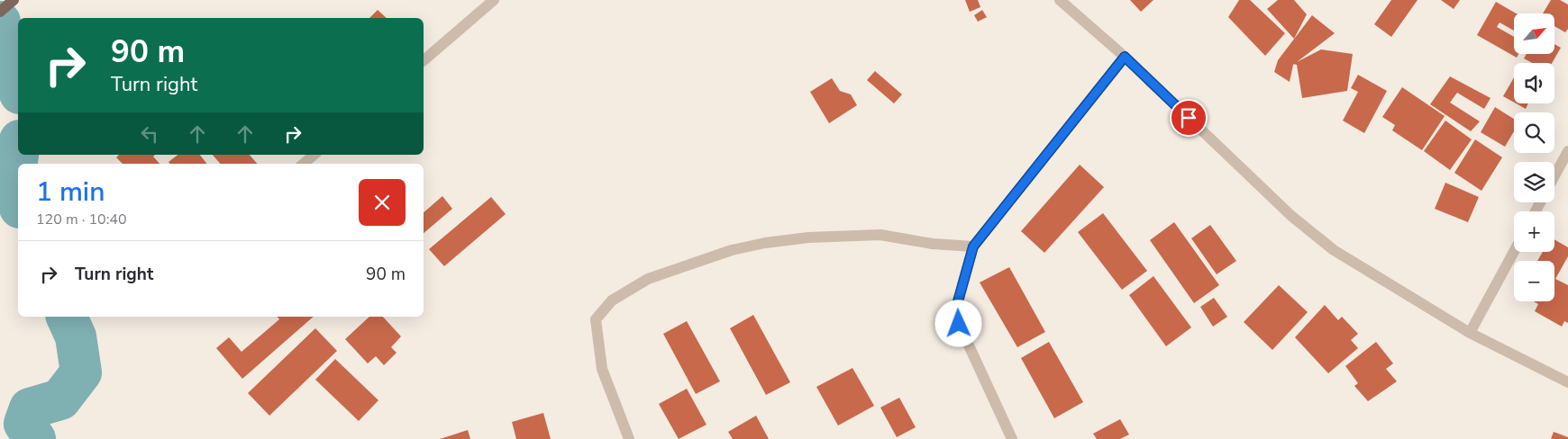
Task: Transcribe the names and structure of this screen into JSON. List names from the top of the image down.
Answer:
{
  "north": "top right",
  "page": {
    "map_buttons": ["+", "−"],
    "turn": ["90 m", "Turn right"],
    "heading": ["1 min", "120 m · 10:40"],
    "list": [
      {
        "name": "Turn right",
        "value": "90 m"
      }
    ]
  }
}
